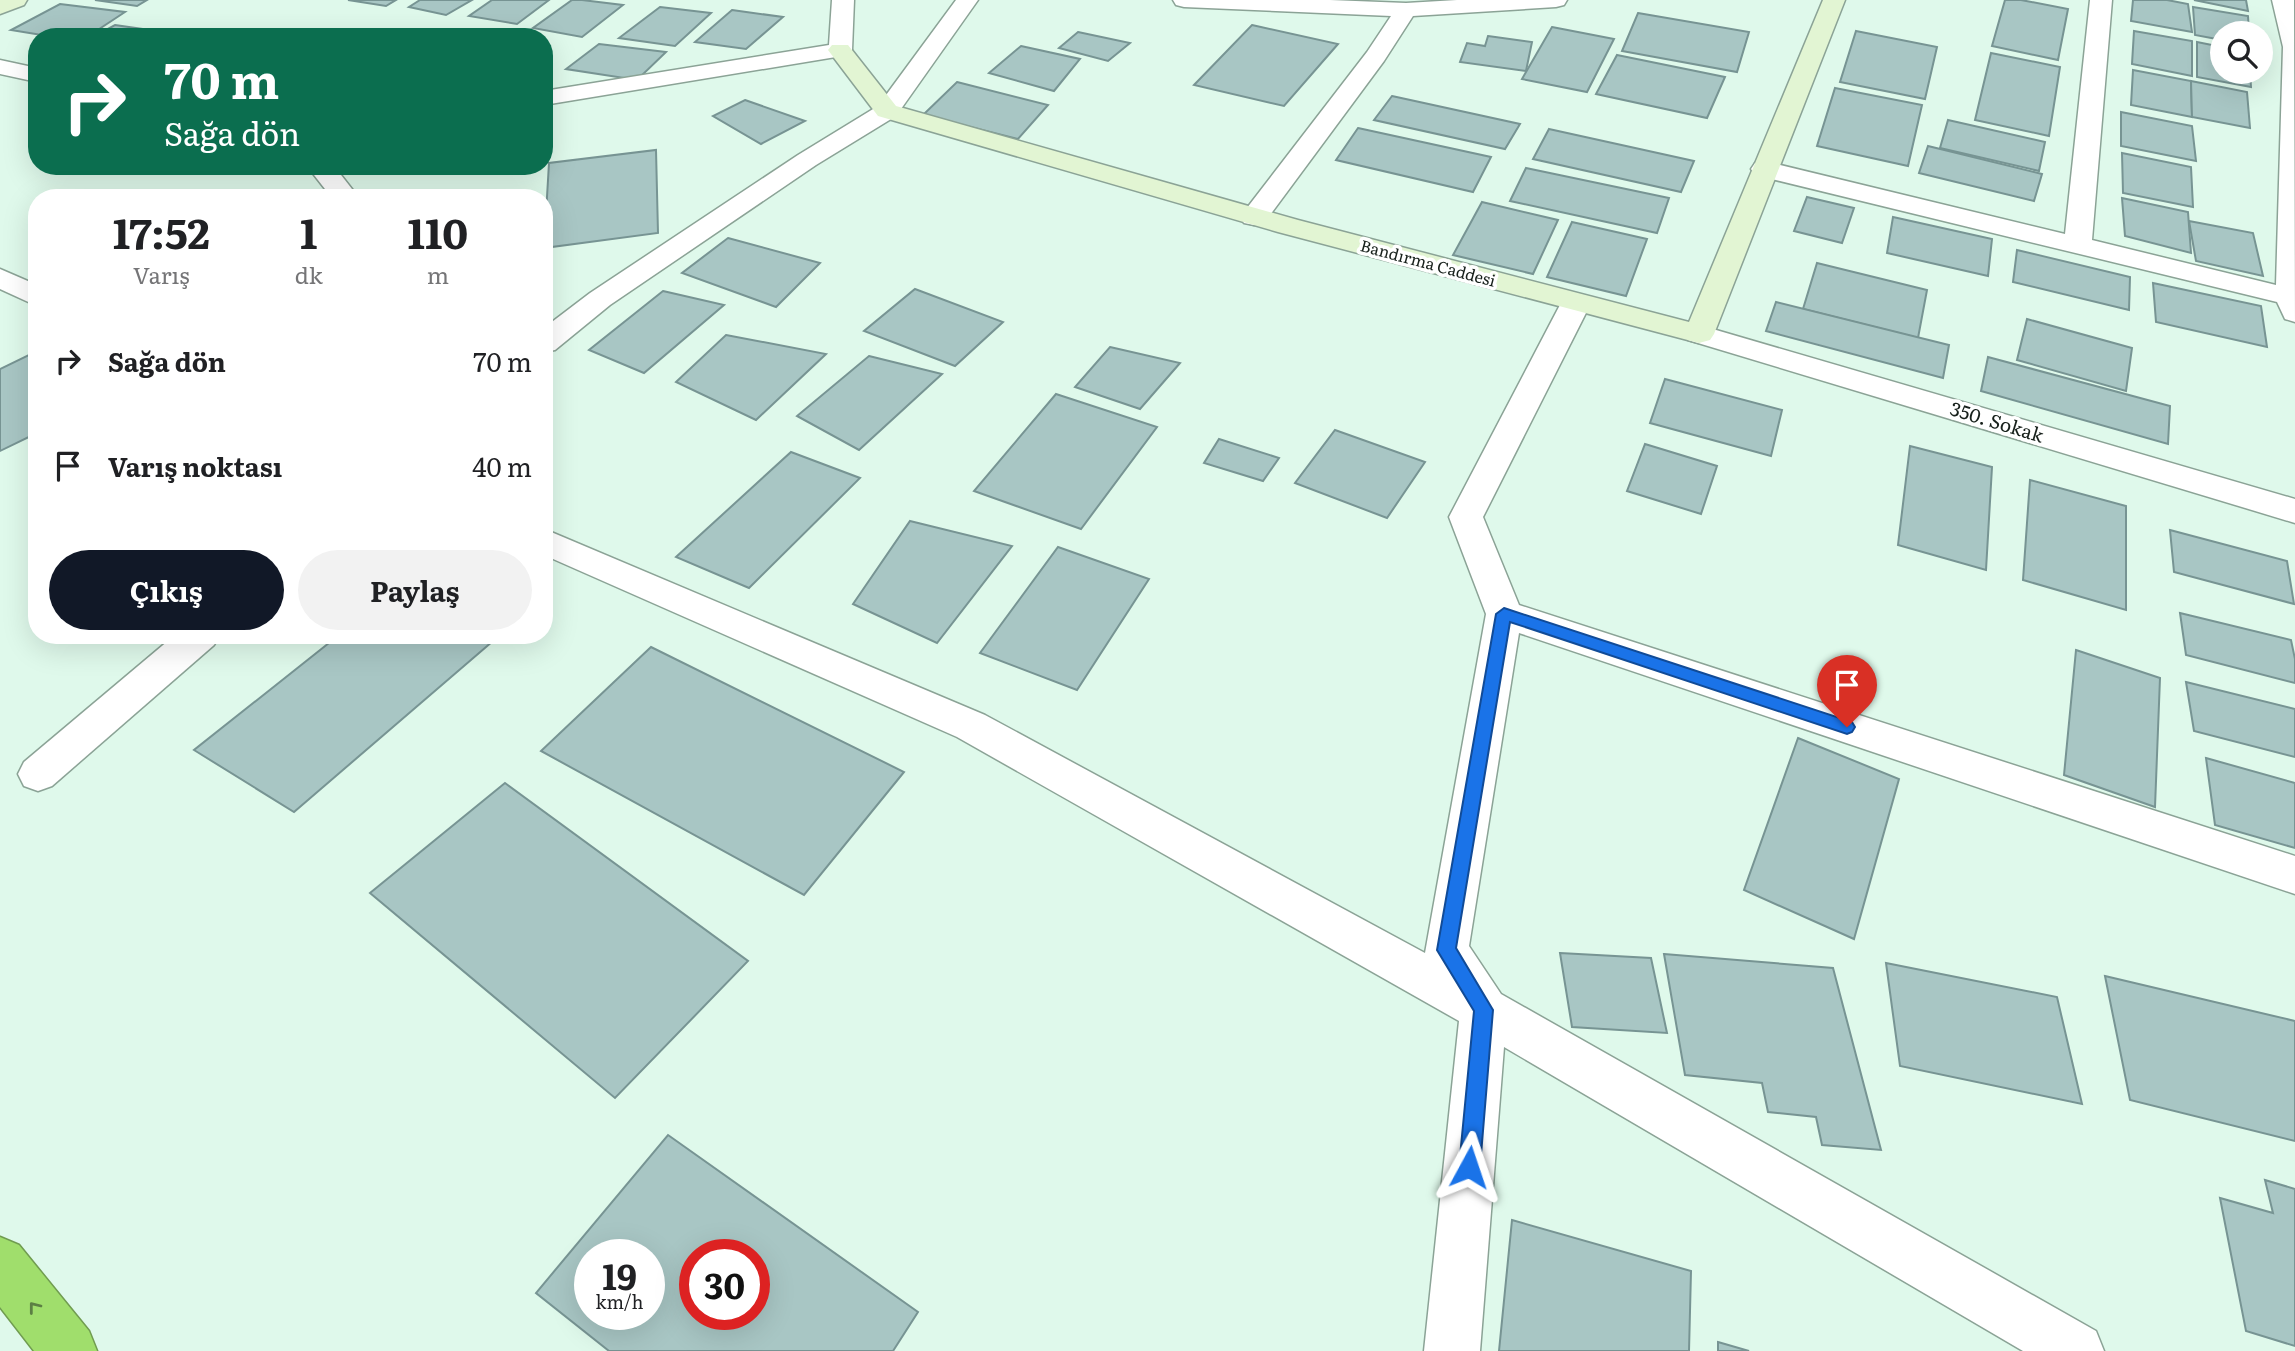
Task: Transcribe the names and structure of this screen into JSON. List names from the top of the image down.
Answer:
{
  "streets": {
    "street": ["Bandırma Caddesi", "350. Sokak"]
  },
  "crossings": [
    ["Bandırma Caddesi", "350. Sokak"]
  ],
  "page": {
    "turn": ["70 m", "Sağa dön"],
    "eta": [
      "17:52",
      "Varış",
      "1",
      "dk",
      "110",
      "m"
    ],
    "list": [
      {
        "name": "Sağa dön",
        "value": "70 m"
      },
      {
        "name": "Varış noktası",
        "value": "40 m"
      }
    ],
    "buttons": ["Çıkış", "Paylaş"],
    "speed": "19 km/h",
    "limit": "30"
  }
}
